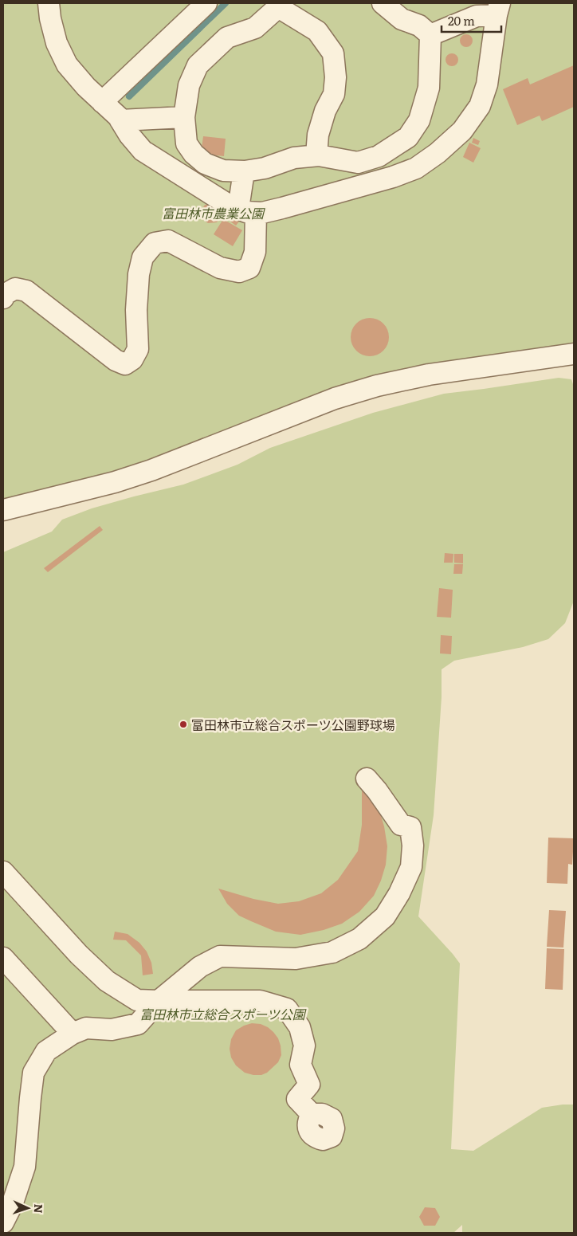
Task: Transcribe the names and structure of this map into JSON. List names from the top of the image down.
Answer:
{
  "parks": ["富田林市農業公園", "富田林市立総合スポーツ公園"],
  "places": ["富田林市立総合スポーツ公園野球場"],
  "scale_bar": "20 m",
  "north": "right"
}
